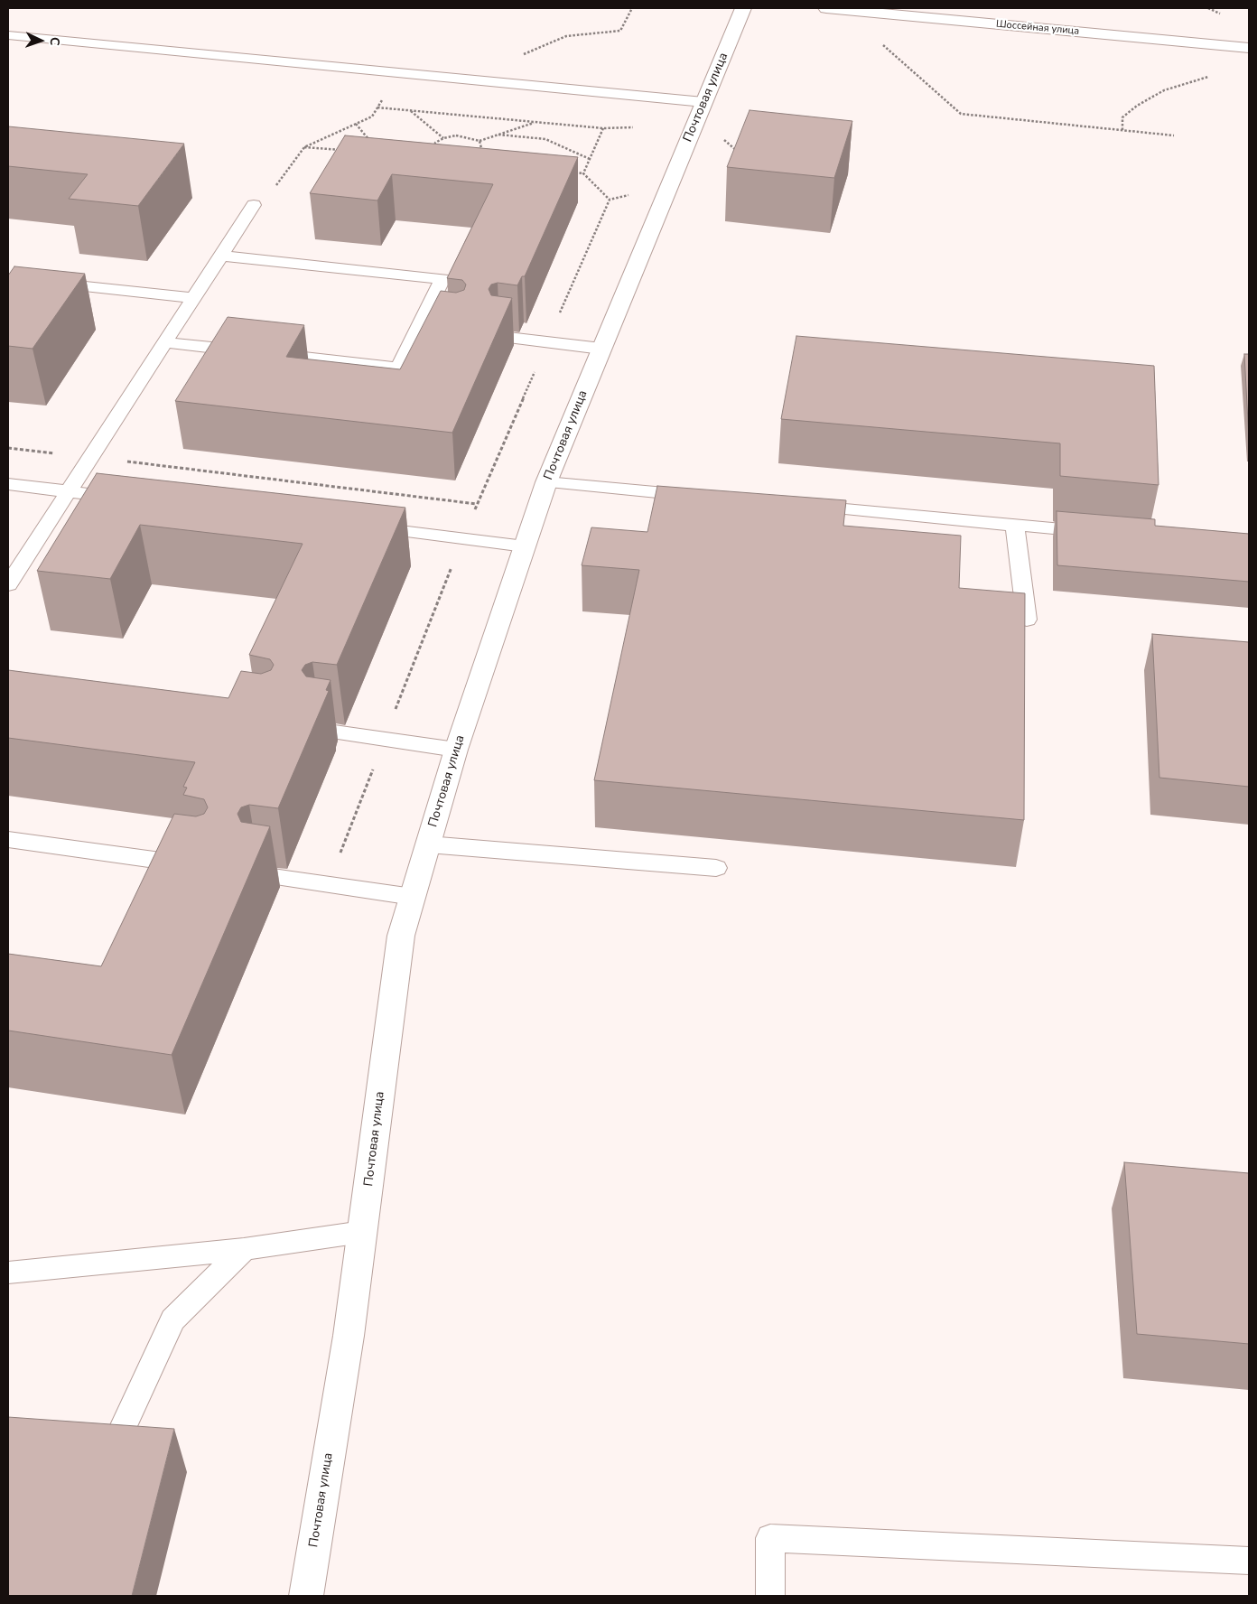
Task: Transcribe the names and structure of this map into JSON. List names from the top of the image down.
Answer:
{
  "streets": {
    "street": ["Шоссейная улица", "Почтовая улица"]
  },
  "north": "right"
}
